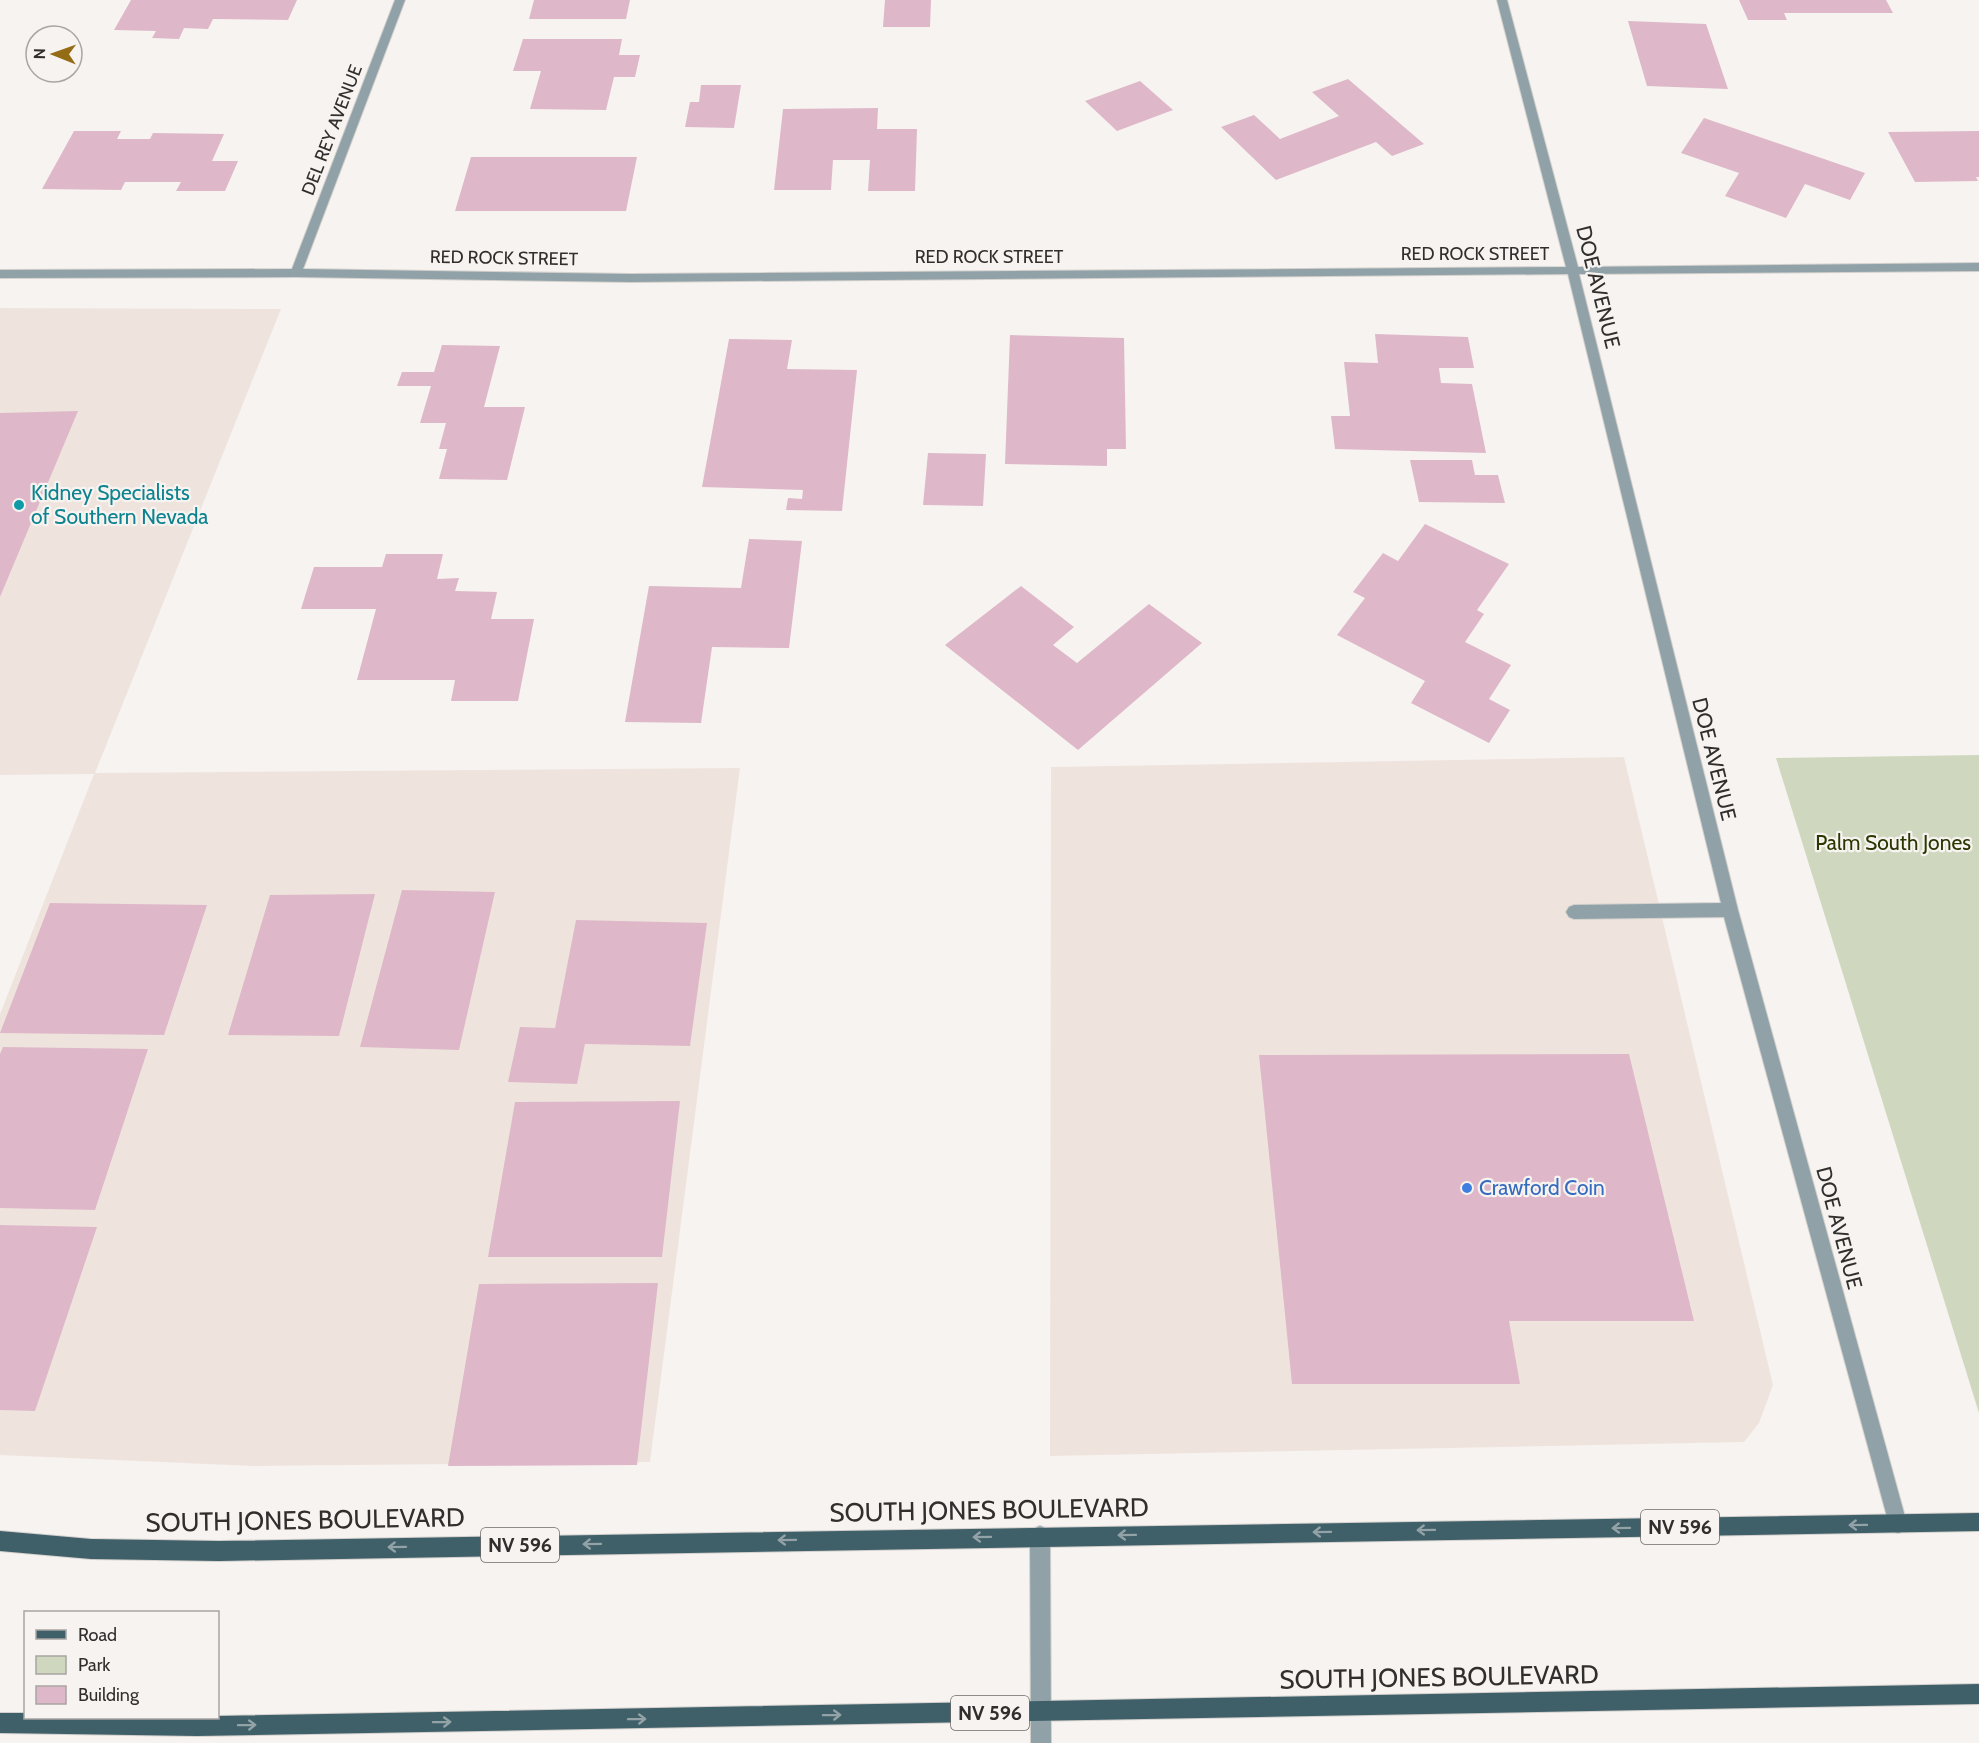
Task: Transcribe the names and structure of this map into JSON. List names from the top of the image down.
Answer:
{
  "streets": {
    "main road": ["SOUTH JONES BOULEVARD", "NV 596"],
    "street": ["DEL REY AVENUE", "RED ROCK STREET", "DOE AVENUE"]
  },
  "crossings": [
    ["DEL REY AVENUE", "RED ROCK STREET"],
    ["RED ROCK STREET", "DOE AVENUE"],
    ["DOE AVENUE", "SOUTH JONES BOULEVARD"]
  ],
  "parks": ["Palm South Jones"],
  "places": ["Kidney Specialists of Southern Nevada", "Crawford Coin"],
  "legend": ["Road", "Park", "Building"],
  "north": "left"
}
